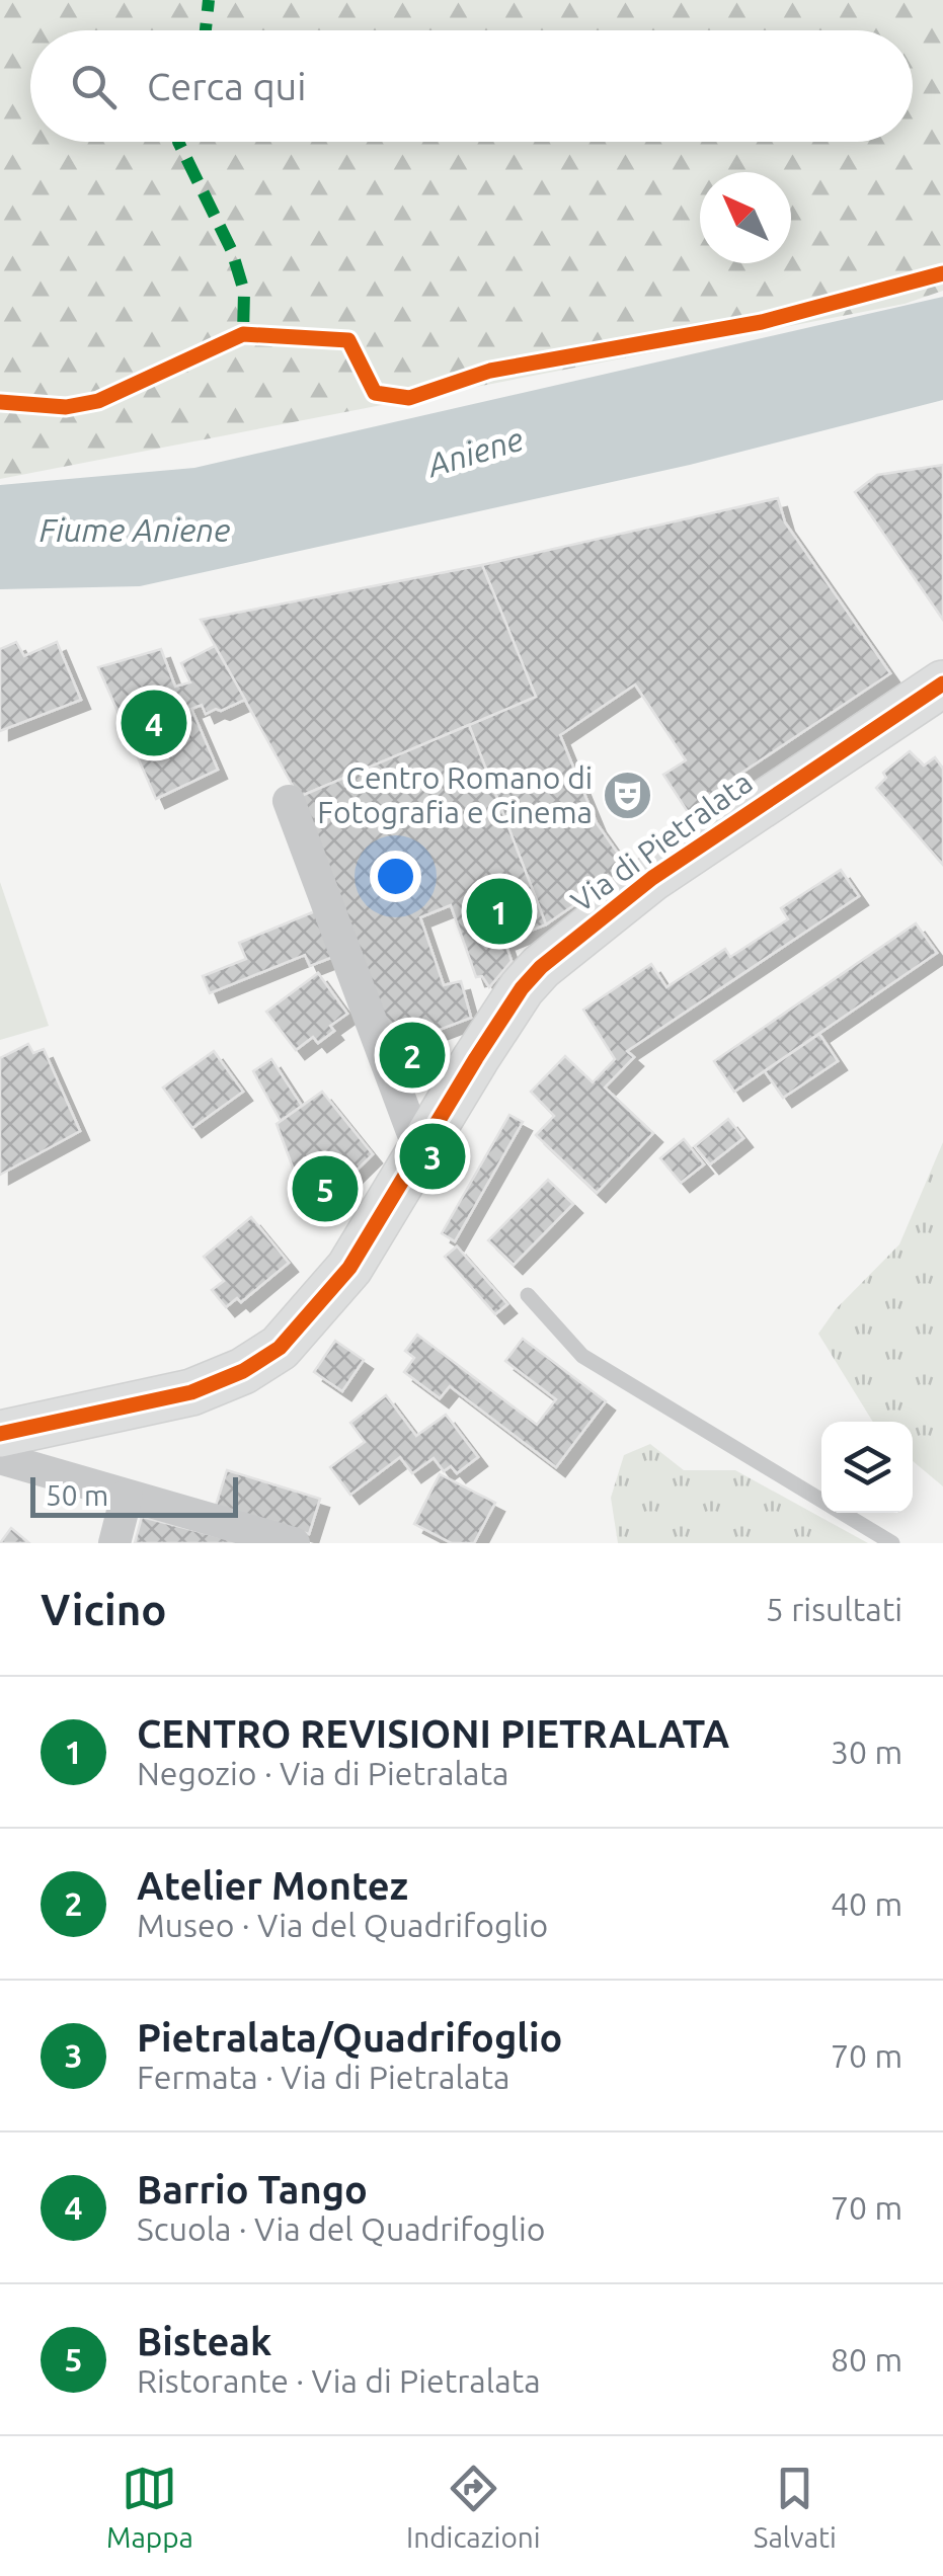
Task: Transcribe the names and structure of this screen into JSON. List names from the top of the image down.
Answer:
{
  "streets": {
    "street": ["Via di Pietralata"]
  },
  "water": ["Aniene", "Fiume Aniene"],
  "places": {
    "theatre": ["Centro Romano di Fotografia e Cinema"]
  },
  "scale_bar": "50 m",
  "north": "top left",
  "page": {
    "search": "Cerca qui",
    "pins": [
      "4",
      "1",
      "2",
      "3",
      "5"
    ],
    "scale": "50 m",
    "heading": ["Vicino", "5 risultati"],
    "list": [
      {
        "mark": "1",
        "name": "CENTRO REVISIONI PIETRALATA",
        "note": "Negozio · Via di Pietralata",
        "value": "30 m"
      },
      {
        "mark": "2",
        "name": "Atelier Montez",
        "note": "Museo · Via del Quadrifoglio",
        "value": "40 m"
      },
      {
        "mark": "3",
        "name": "Pietralata/Quadrifoglio",
        "note": "Fermata · Via di Pietralata",
        "value": "70 m"
      },
      {
        "mark": "4",
        "name": "Barrio Tango",
        "note": "Scuola · Via del Quadrifoglio",
        "value": "70 m"
      },
      {
        "mark": "5",
        "name": "Bisteak",
        "note": "Ristorante · Via di Pietralata",
        "value": "80 m"
      }
    ],
    "nav": ["Mappa", "Indicazioni", "Salvati"]
  }
}
